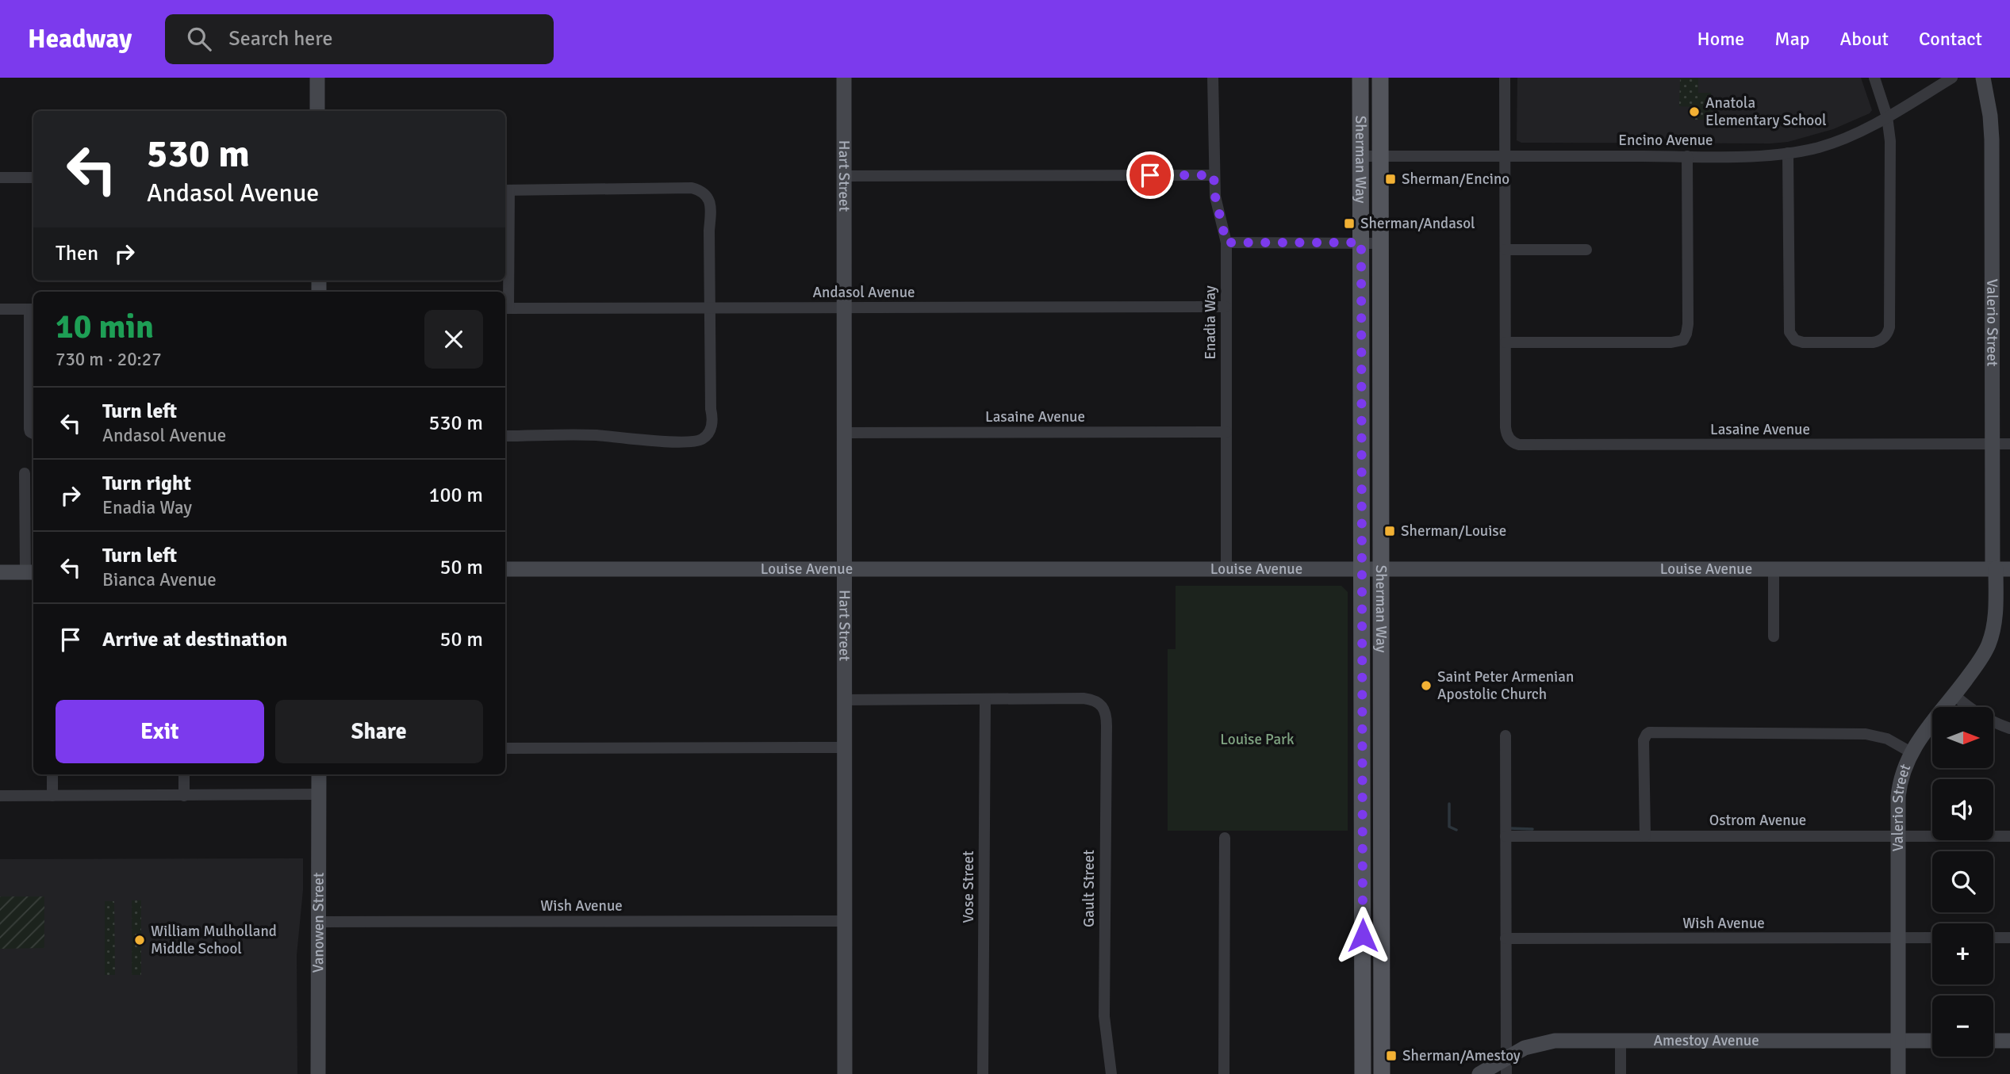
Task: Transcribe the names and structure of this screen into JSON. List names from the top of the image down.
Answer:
{
  "streets": {
    "main road": ["Sherman Way"],
    "street": [
      "Encino Avenue",
      "Hart Street",
      "Andasol Avenue",
      "Enadia Way",
      "Valerio Street",
      "Lasaine Avenue",
      "Louise Avenue",
      "Ostrom Avenue",
      "Vose Street",
      "Gault Street",
      "Wish Avenue",
      "Vanowen Street",
      "Amestoy Avenue"
    ]
  },
  "crossings": [
    ["Encino Avenue", "Sherman Way"],
    ["Sherman Way", "Louise Avenue"],
    ["Hart Street", "Andasol Avenue"],
    ["Hart Street", "Lasaine Avenue"],
    ["Hart Street", "Louise Avenue"],
    ["Hart Street", "Wish Avenue"],
    ["Andasol Avenue", "Enadia Way"],
    ["Enadia Way", "Lasaine Avenue"],
    ["Enadia Way", "Louise Avenue"],
    ["Valerio Street", "Lasaine Avenue"],
    ["Valerio Street", "Louise Avenue"],
    ["Valerio Street", "Ostrom Avenue"],
    ["Valerio Street", "Wish Avenue"],
    ["Valerio Street", "Amestoy Avenue"],
    ["Vose Street", "Gault Street"],
    ["Wish Avenue", "Vanowen Street"]
  ],
  "parks": ["Louise Park"],
  "places": {
    "other": ["Anatola Elementary School", "Saint Peter Armenian Apostolic Church", "William Mulholland Middle School"],
    "transit": [
      "Sherman/Encino",
      "Sherman/Andasol",
      "Sherman/Louise",
      "Sherman/Amestoy"
    ]
  },
  "north": "right",
  "page": {
    "header": "Headway",
    "search": "Search here",
    "nav": [
      "Home",
      "Map",
      "About",
      "Contact"
    ],
    "turn": ["530 m", "Andasol Avenue"],
    "then": "Then",
    "heading": ["10 min", "730 m · 20:27"],
    "list": [
      {
        "name": "Turn left",
        "note": "Andasol Avenue",
        "value": "530 m"
      },
      {
        "name": "Turn right",
        "note": "Enadia Way",
        "value": "100 m"
      },
      {
        "name": "Turn left",
        "note": "Bianca Avenue",
        "value": "50 m"
      },
      {
        "name": "Arrive at destination",
        "value": "50 m"
      }
    ],
    "buttons": ["Exit", "Share"],
    "map_buttons": ["+", "−"]
  }
}
